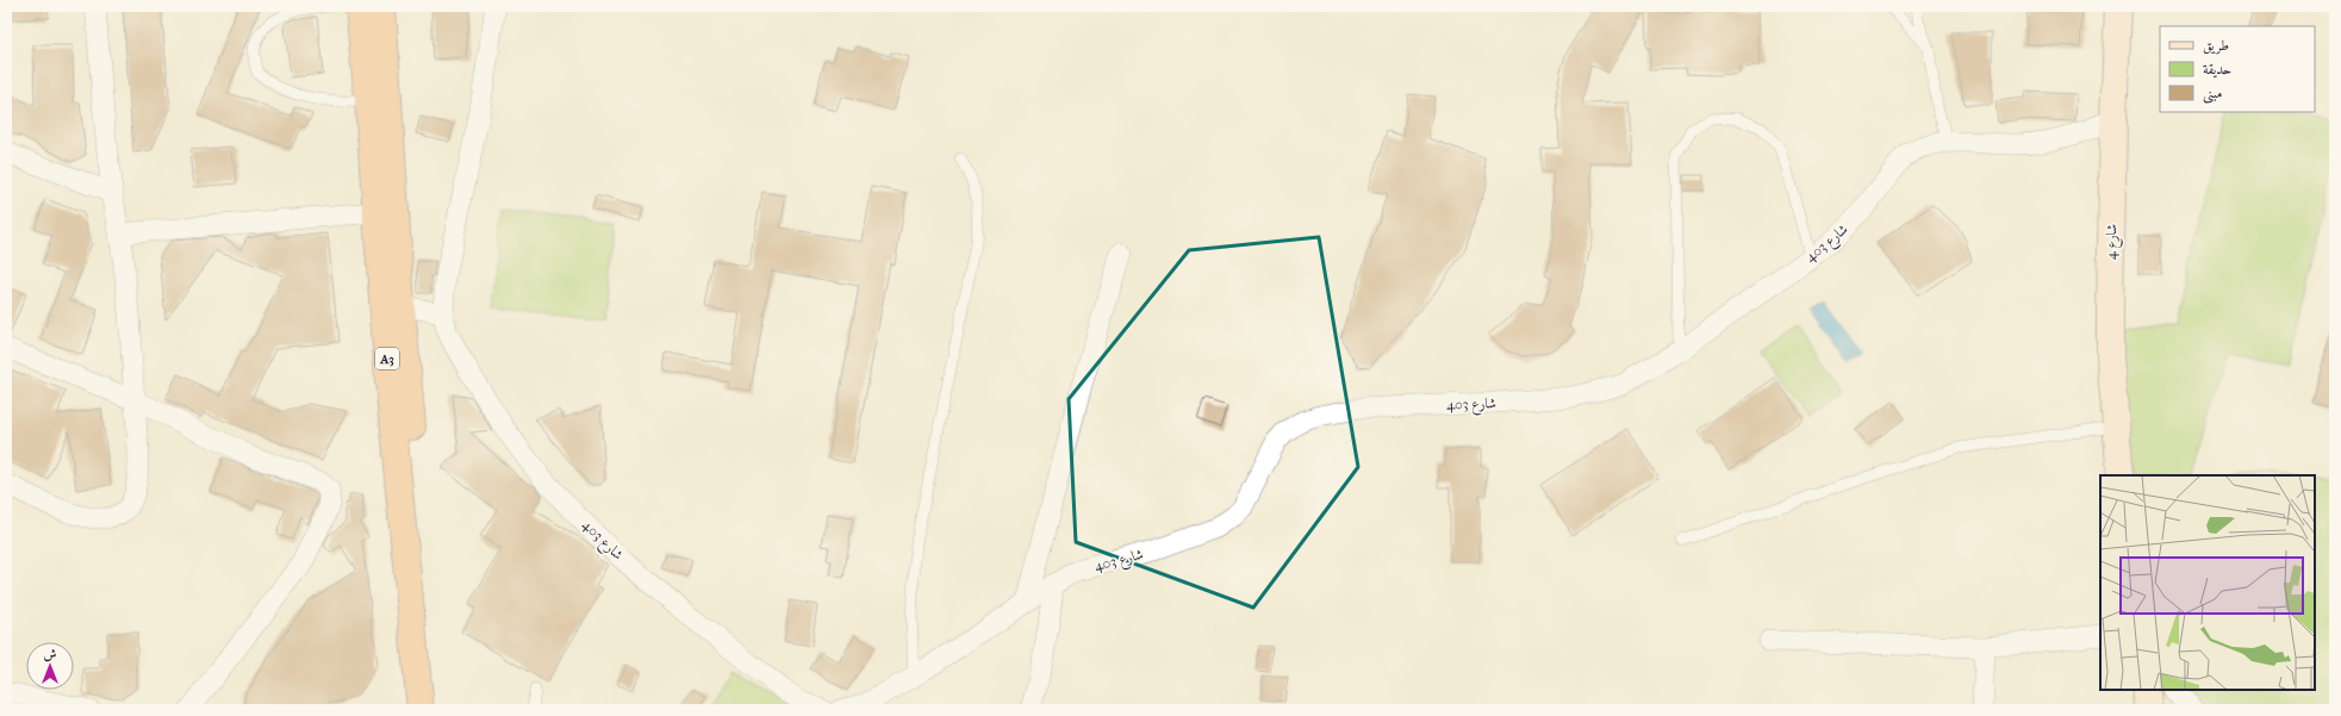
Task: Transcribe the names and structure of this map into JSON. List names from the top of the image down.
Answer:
{
  "streets": {
    "highway": ["A3"],
    "main road": ["شارع 4"],
    "street": ["شارع 403"]
  },
  "crossings": [
    ["شارع 4", "شارع 403"]
  ],
  "legend": ["طريق", "حديقة", "مبنى"],
  "north": "top"
}
